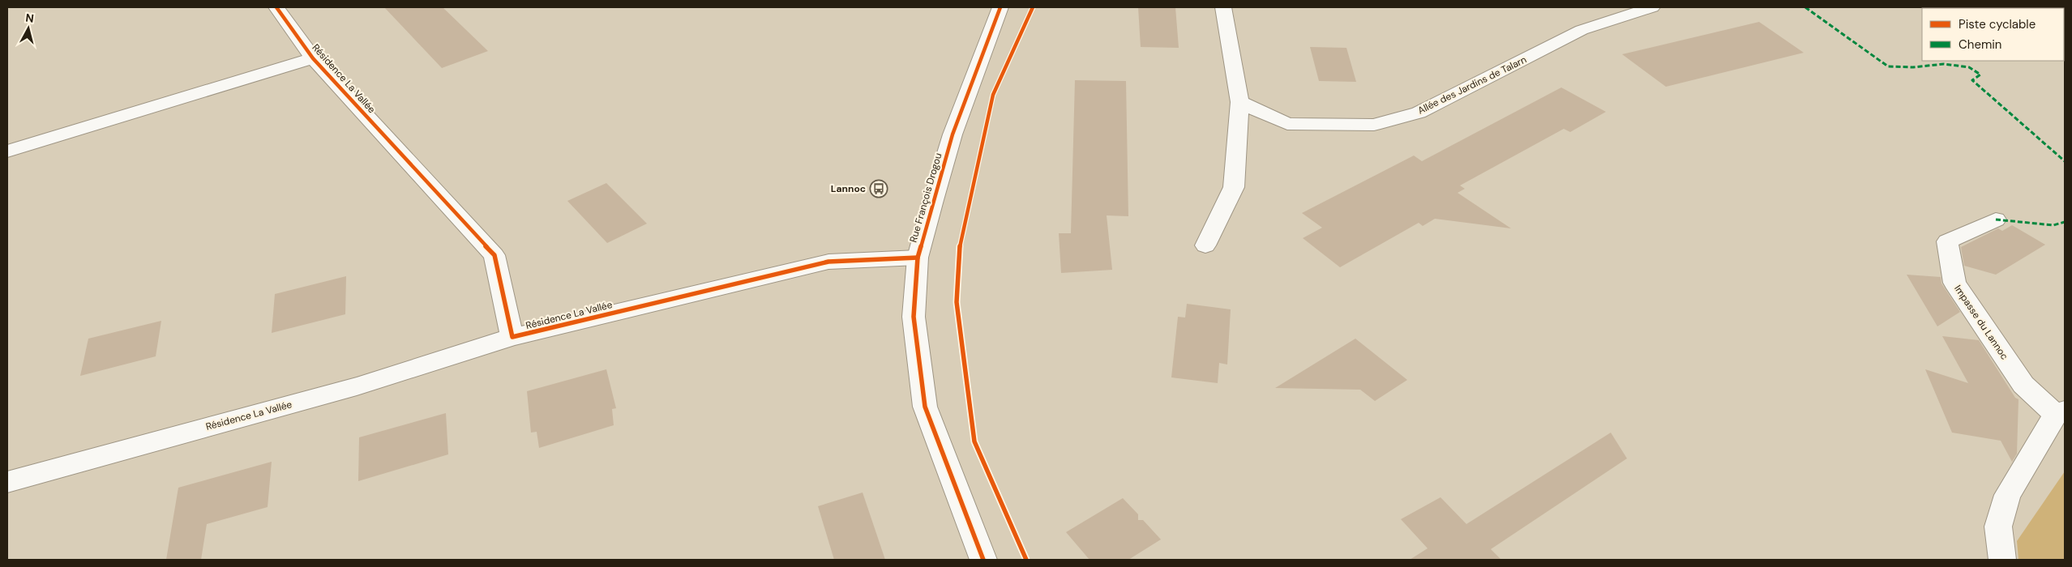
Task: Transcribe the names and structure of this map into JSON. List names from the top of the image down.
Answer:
{
  "streets": {
    "street": [
      "Résidence La Vallée",
      "Allée des Jardins de Talarn",
      "Rue François Drogou",
      "Impasse du Lannoc"
    ]
  },
  "crossings": [
    ["Résidence La Vallée", "Rue François Drogou"]
  ],
  "places": {
    "bus stop": ["Lannoc"]
  },
  "legend": ["Piste cyclable", "Chemin"],
  "north": "top"
}
